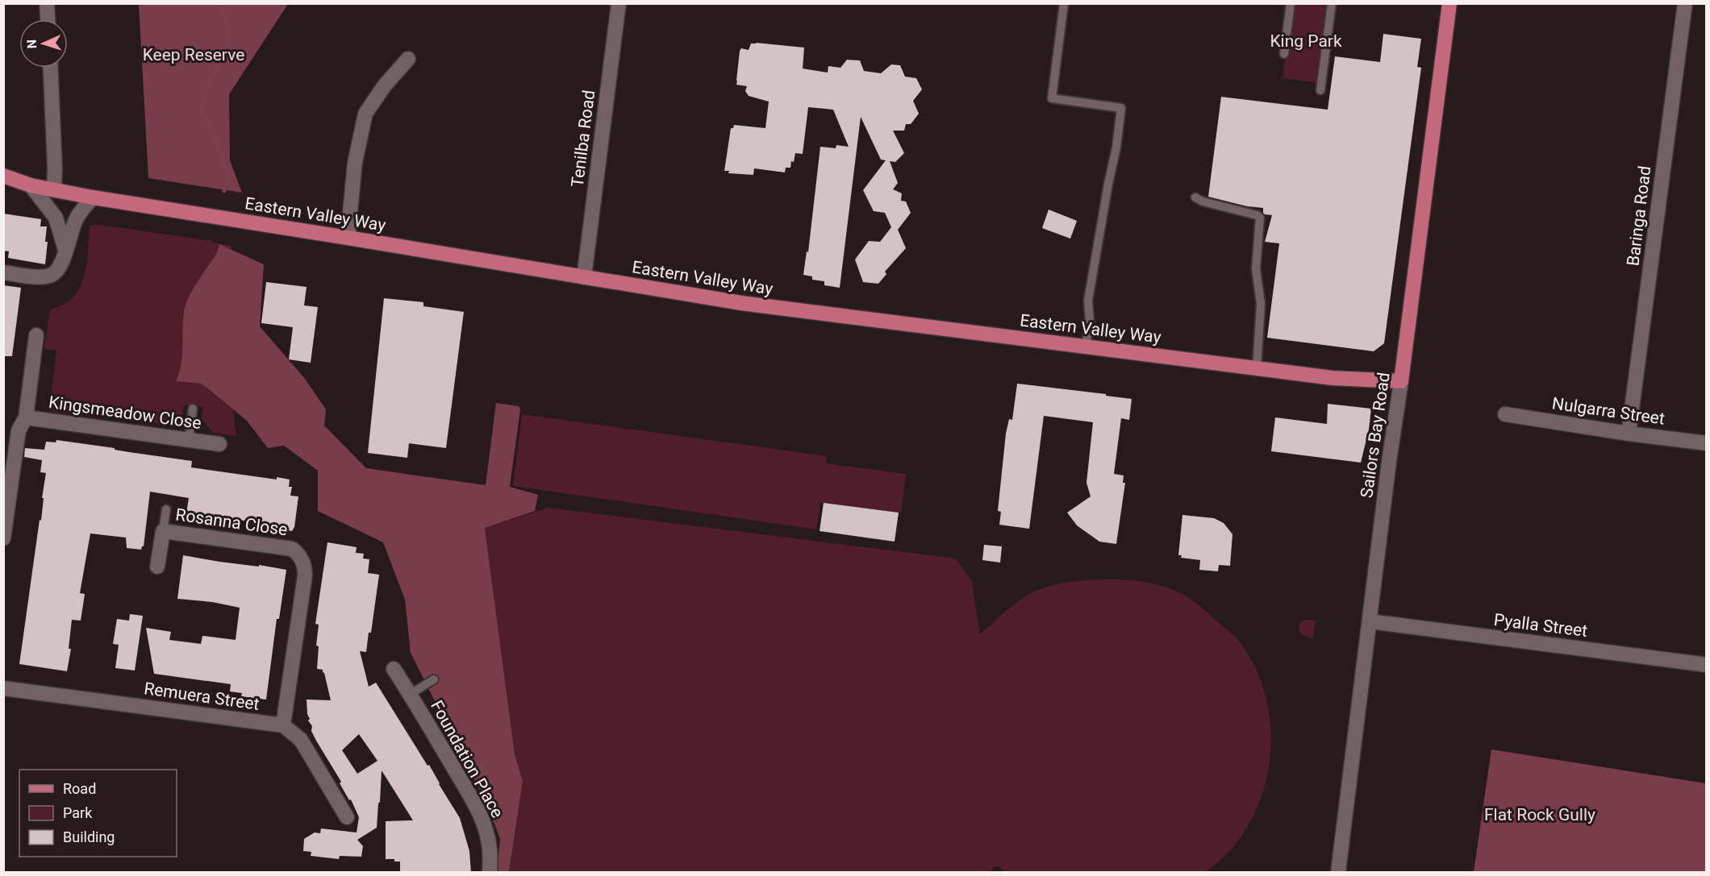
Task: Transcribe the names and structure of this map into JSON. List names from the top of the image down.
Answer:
{
  "streets": {
    "main road": ["Eastern Valley Way", "Sailors Bay Road"],
    "street": [
      "Tenilba Road",
      "Baringa Road",
      "Nulgarra Street",
      "Kingsmeadow Close",
      "Rosanna Close",
      "Pyalla Street",
      "Remuera Street",
      "Foundation Place"
    ]
  },
  "crossings": [
    ["Tenilba Road", "Eastern Valley Way"],
    ["Eastern Valley Way", "Sailors Bay Road"],
    ["Baringa Road", "Nulgarra Street"],
    ["Sailors Bay Road", "Pyalla Street"],
    ["Rosanna Close", "Remuera Street"]
  ],
  "parks": ["King Park", "Keep Reserve", "Flat Rock Gully"],
  "legend": ["Road", "Park", "Building"],
  "north": "left"
}
